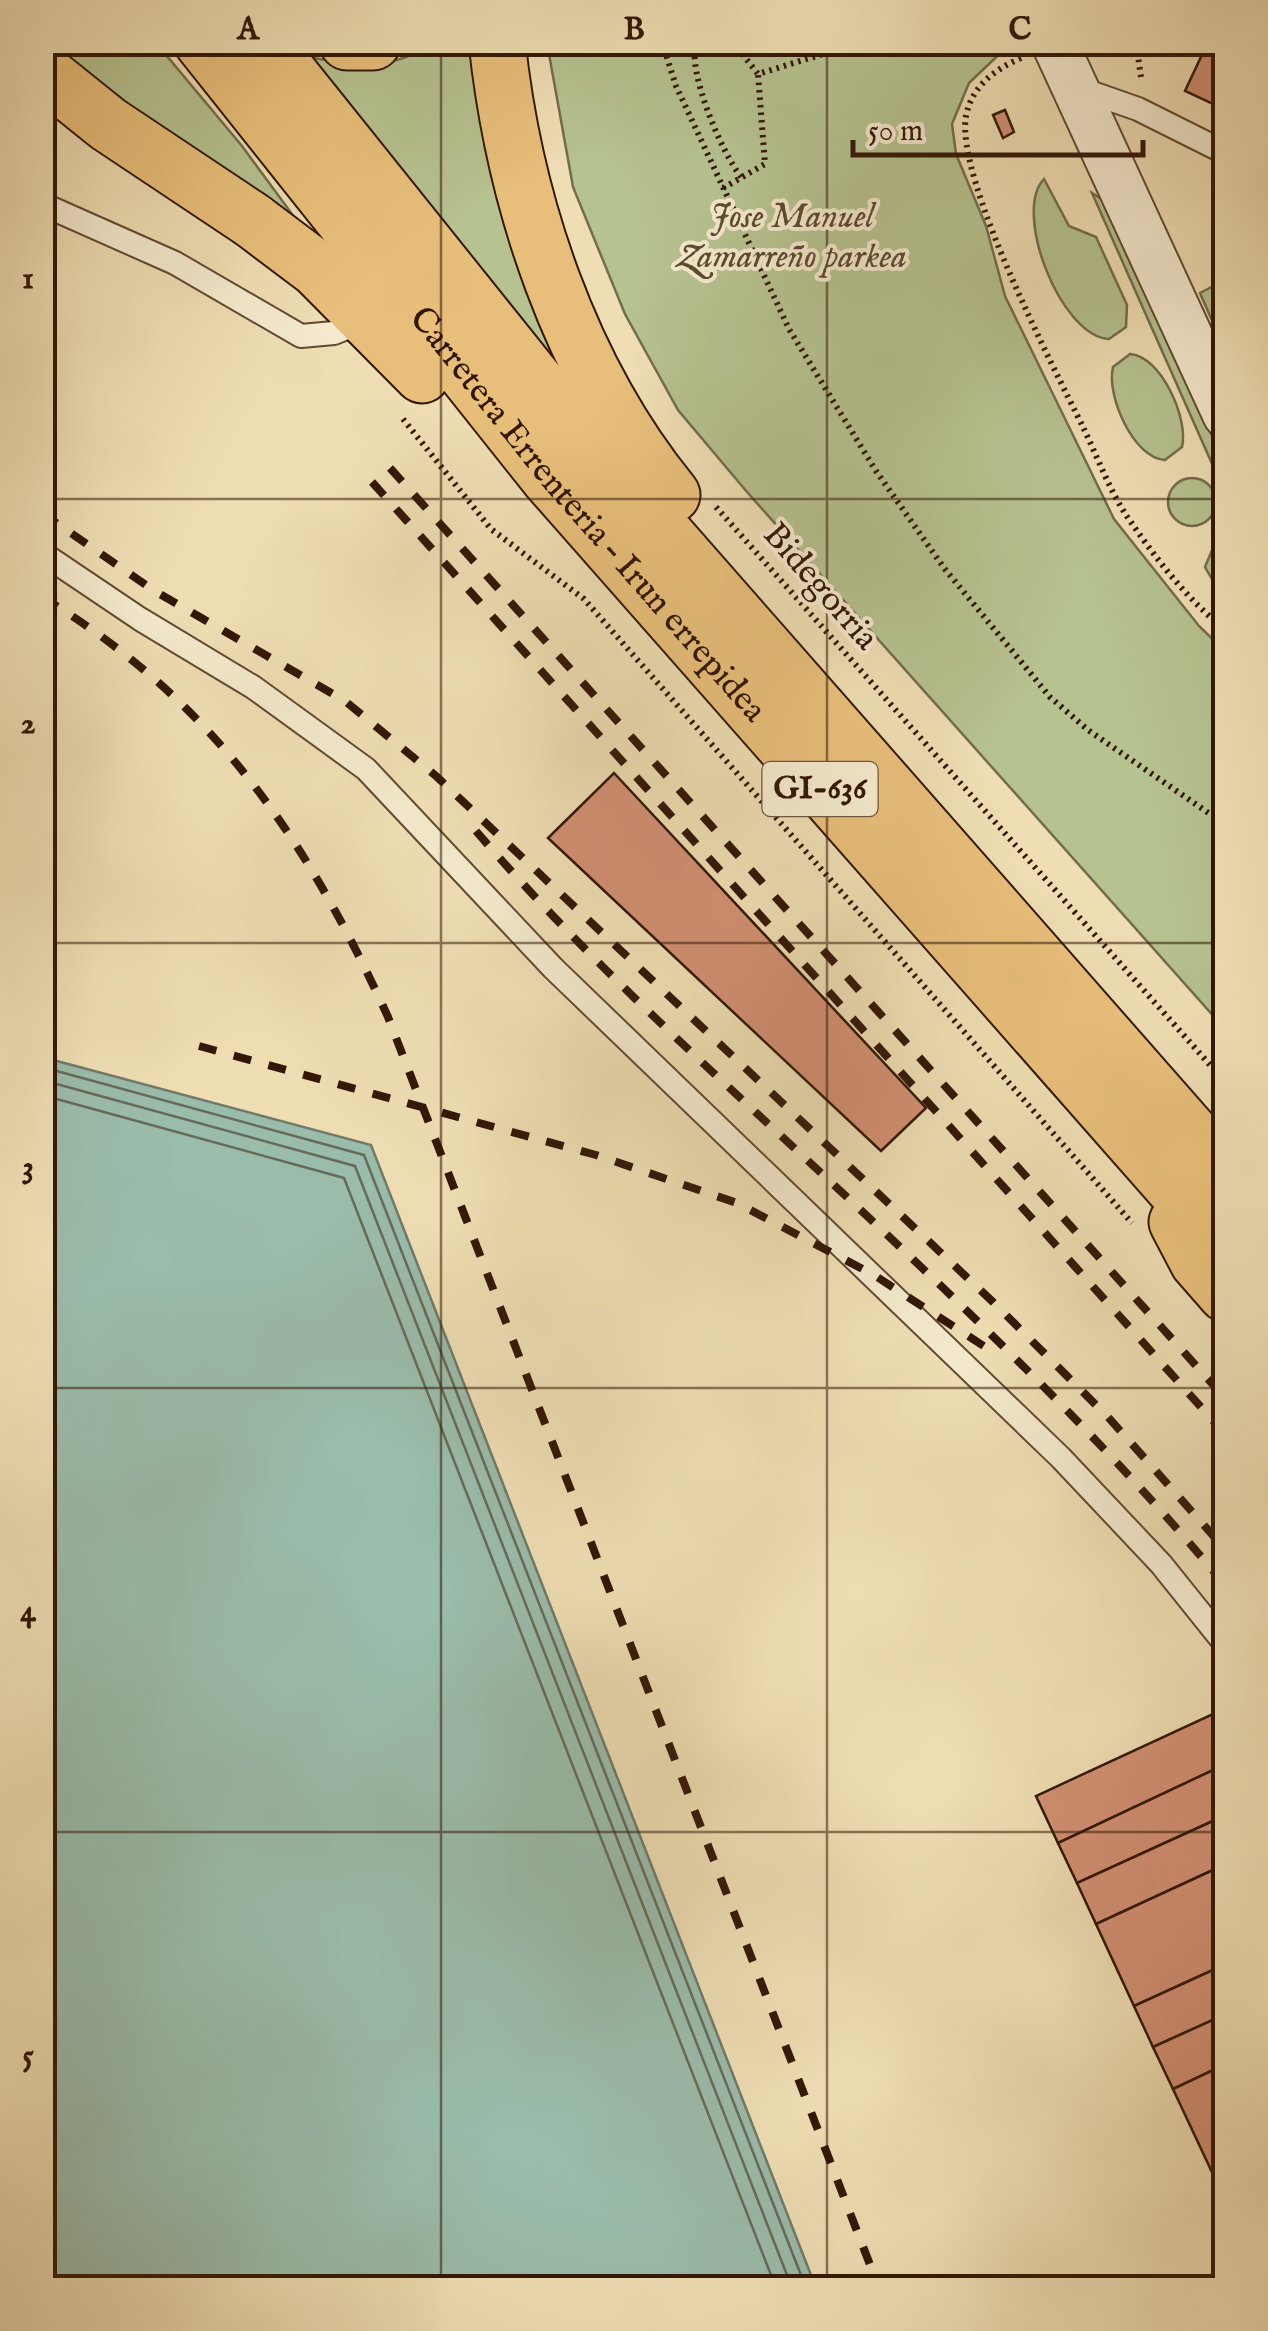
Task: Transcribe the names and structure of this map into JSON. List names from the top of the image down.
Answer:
{
  "streets": {
    "main road": ["Carretera Errenteria – Irun errepidea", "GI-636"],
    "path": ["Bidegorria"]
  },
  "parks": ["Jose Manuel Zamarreño parkea"],
  "scale_bar": "50 m",
  "grid": {
    "columns": ["A", "B", "C"],
    "rows": [
      "1",
      "2",
      "3",
      "4",
      "5"
    ]
  }
}
